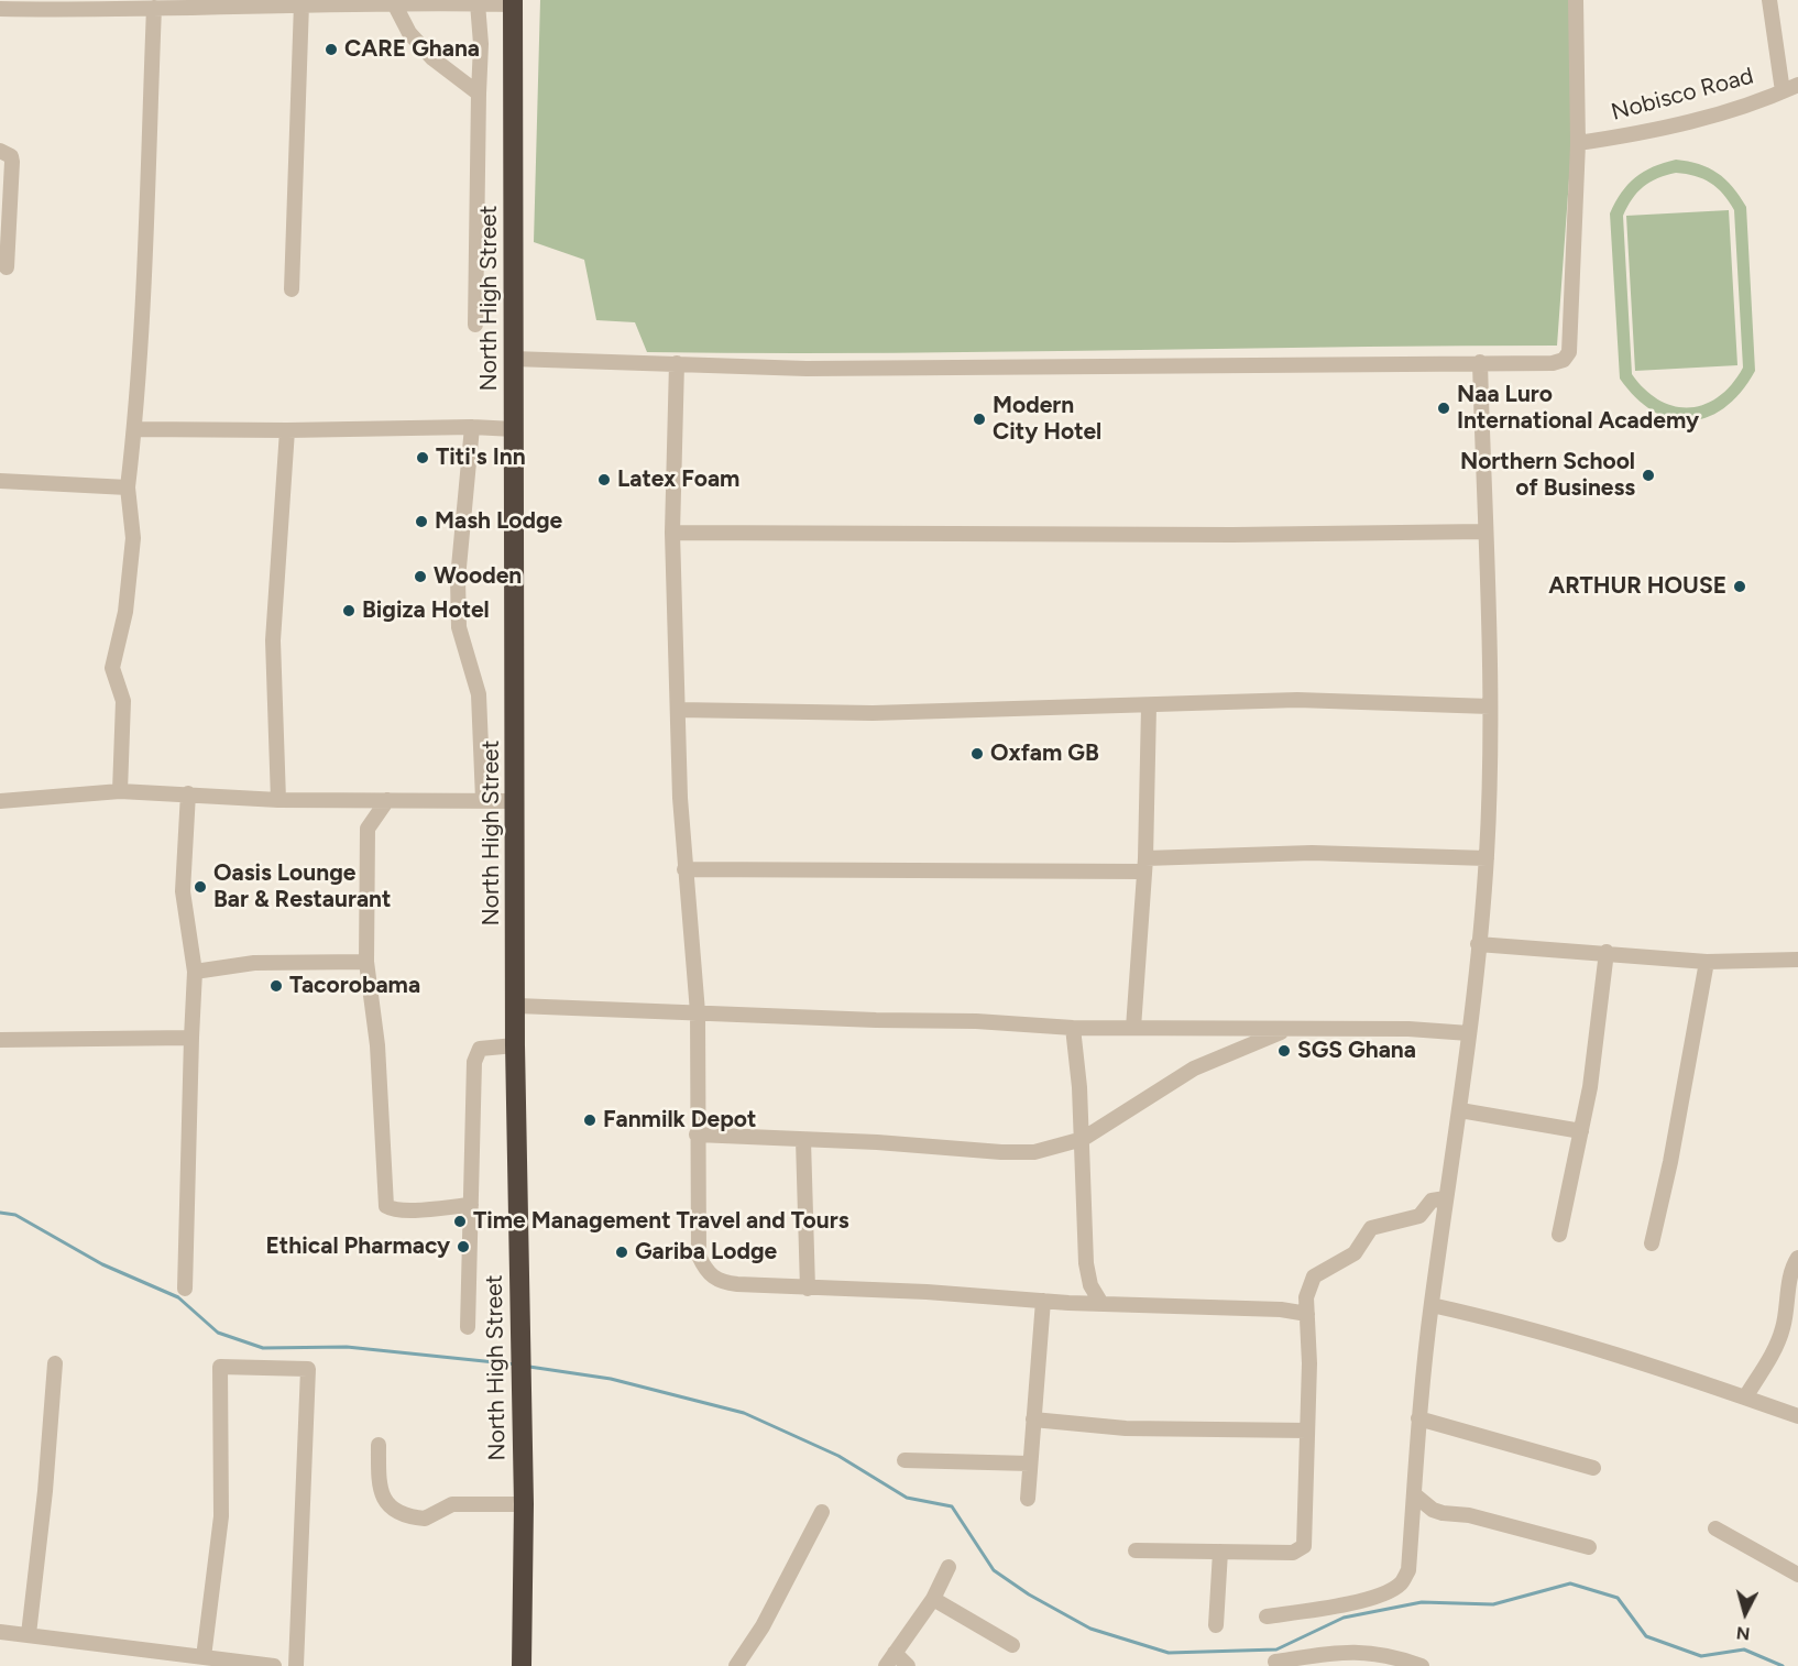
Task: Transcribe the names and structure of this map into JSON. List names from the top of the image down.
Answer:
{
  "streets": {
    "highway": ["North High Street"],
    "street": ["Nobisco Road"]
  },
  "places": [
    "CARE Ghana",
    "Naa Luro International Academy",
    "Modern City Hotel",
    "Titi's Inn",
    "Northern School of Business",
    "Latex Foam",
    "Mash Lodge",
    "Wooden",
    "ARTHUR HOUSE",
    "Bigiza Hotel",
    "Oxfam GB",
    "Oasis Lounge Bar & Restaurant",
    "Tacorobama",
    "SGS Ghana",
    "Fanmilk Depot",
    "Time Management Travel and Tours",
    "Ethical Pharmacy",
    "Gariba Lodge"
  ],
  "north": "bottom"
}
